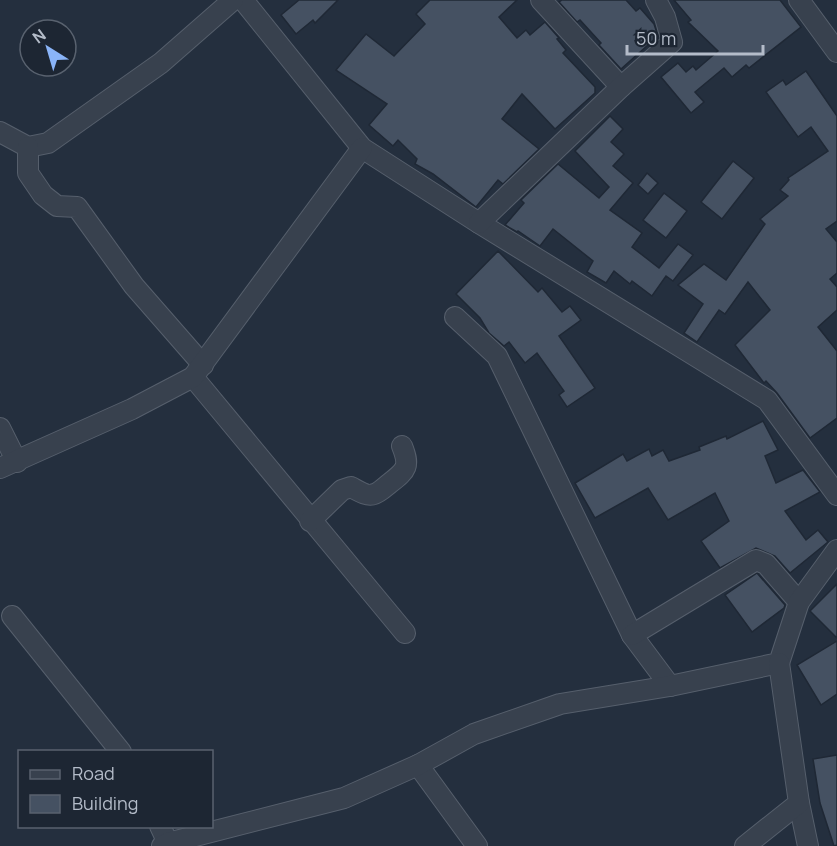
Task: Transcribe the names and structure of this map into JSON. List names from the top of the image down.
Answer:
{
  "legend": ["Road", "Building"],
  "scale_bar": "50 m",
  "north": "top left"
}
